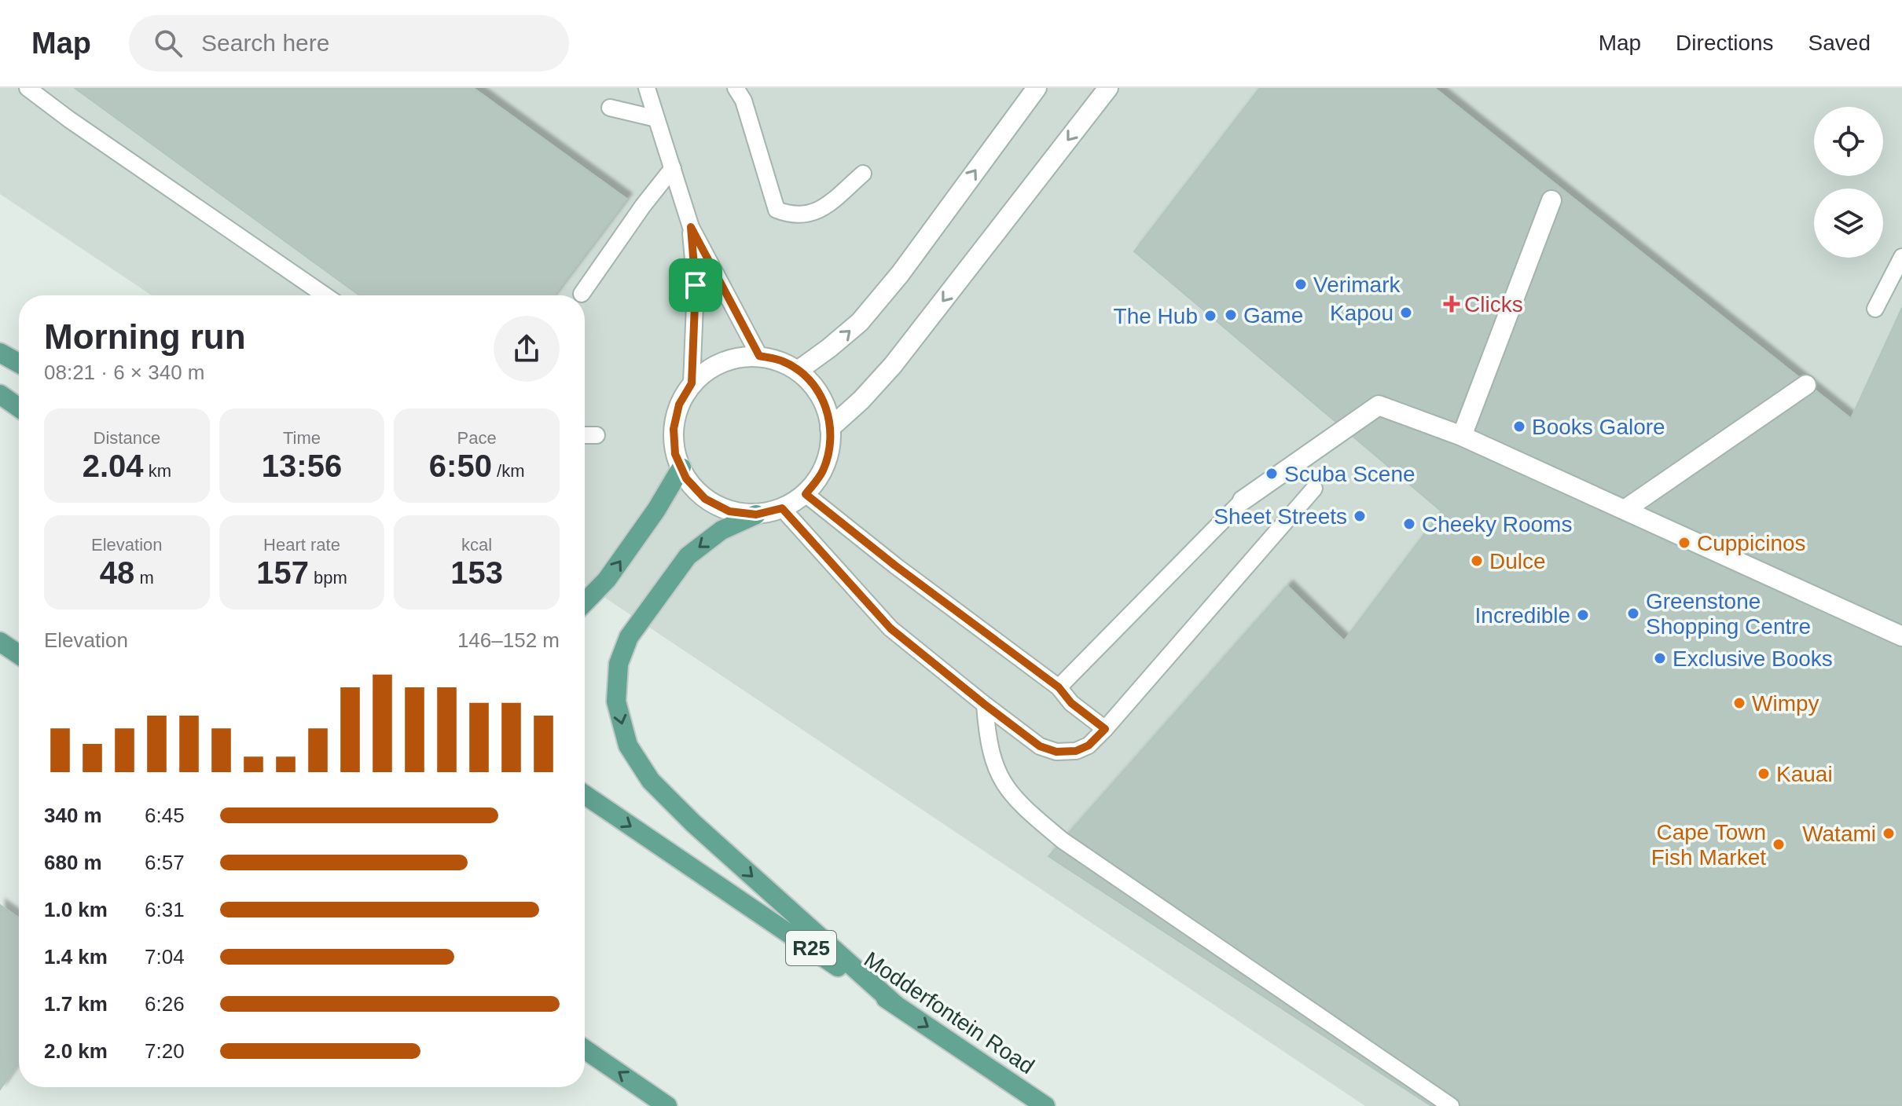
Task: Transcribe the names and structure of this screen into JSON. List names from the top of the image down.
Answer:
{
  "streets": {
    "main road": ["R25", "Modderfontein Road"]
  },
  "one_way": ["Modderfontein Road"],
  "places": {
    "other": [
      "Verimark",
      "Kapou",
      "Game",
      "The Hub",
      "Books Galore",
      "Scuba Scene",
      "Sheet Streets",
      "Cheeky Rooms",
      "Cuppicinos",
      "Dulce",
      "Greenstone Shopping Centre",
      "Incredible",
      "Exclusive Books",
      "Wimpy",
      "Kauai",
      "Watami",
      "Cape Town Fish Market"
    ],
    "health": ["Clicks"]
  },
  "page": {
    "header": "Map",
    "search": "Search here",
    "nav": ["Map", "Directions", "Saved"],
    "heading": ["Morning run", "08:21 · 6 × 340 m"],
    "stats": [
      ["Distance", "2.04 km"],
      ["Time", "13:56"],
      ["Pace", "6:50 /km"],
      ["Elevation", "48 m"],
      ["Heart rate", "157 bpm"],
      ["kcal", "153"]
    ],
    "chart": ["Elevation", "146–152 m"],
    "list": [
      {
        "name": "340 m",
        "note": "6:45"
      },
      {
        "name": "680 m",
        "note": "6:57"
      },
      {
        "name": "1.0 km",
        "note": "6:31"
      },
      {
        "name": "1.4 km",
        "note": "7:04"
      },
      {
        "name": "1.7 km",
        "note": "6:26"
      },
      {
        "name": "2.0 km",
        "note": "7:20"
      }
    ]
  }
}
